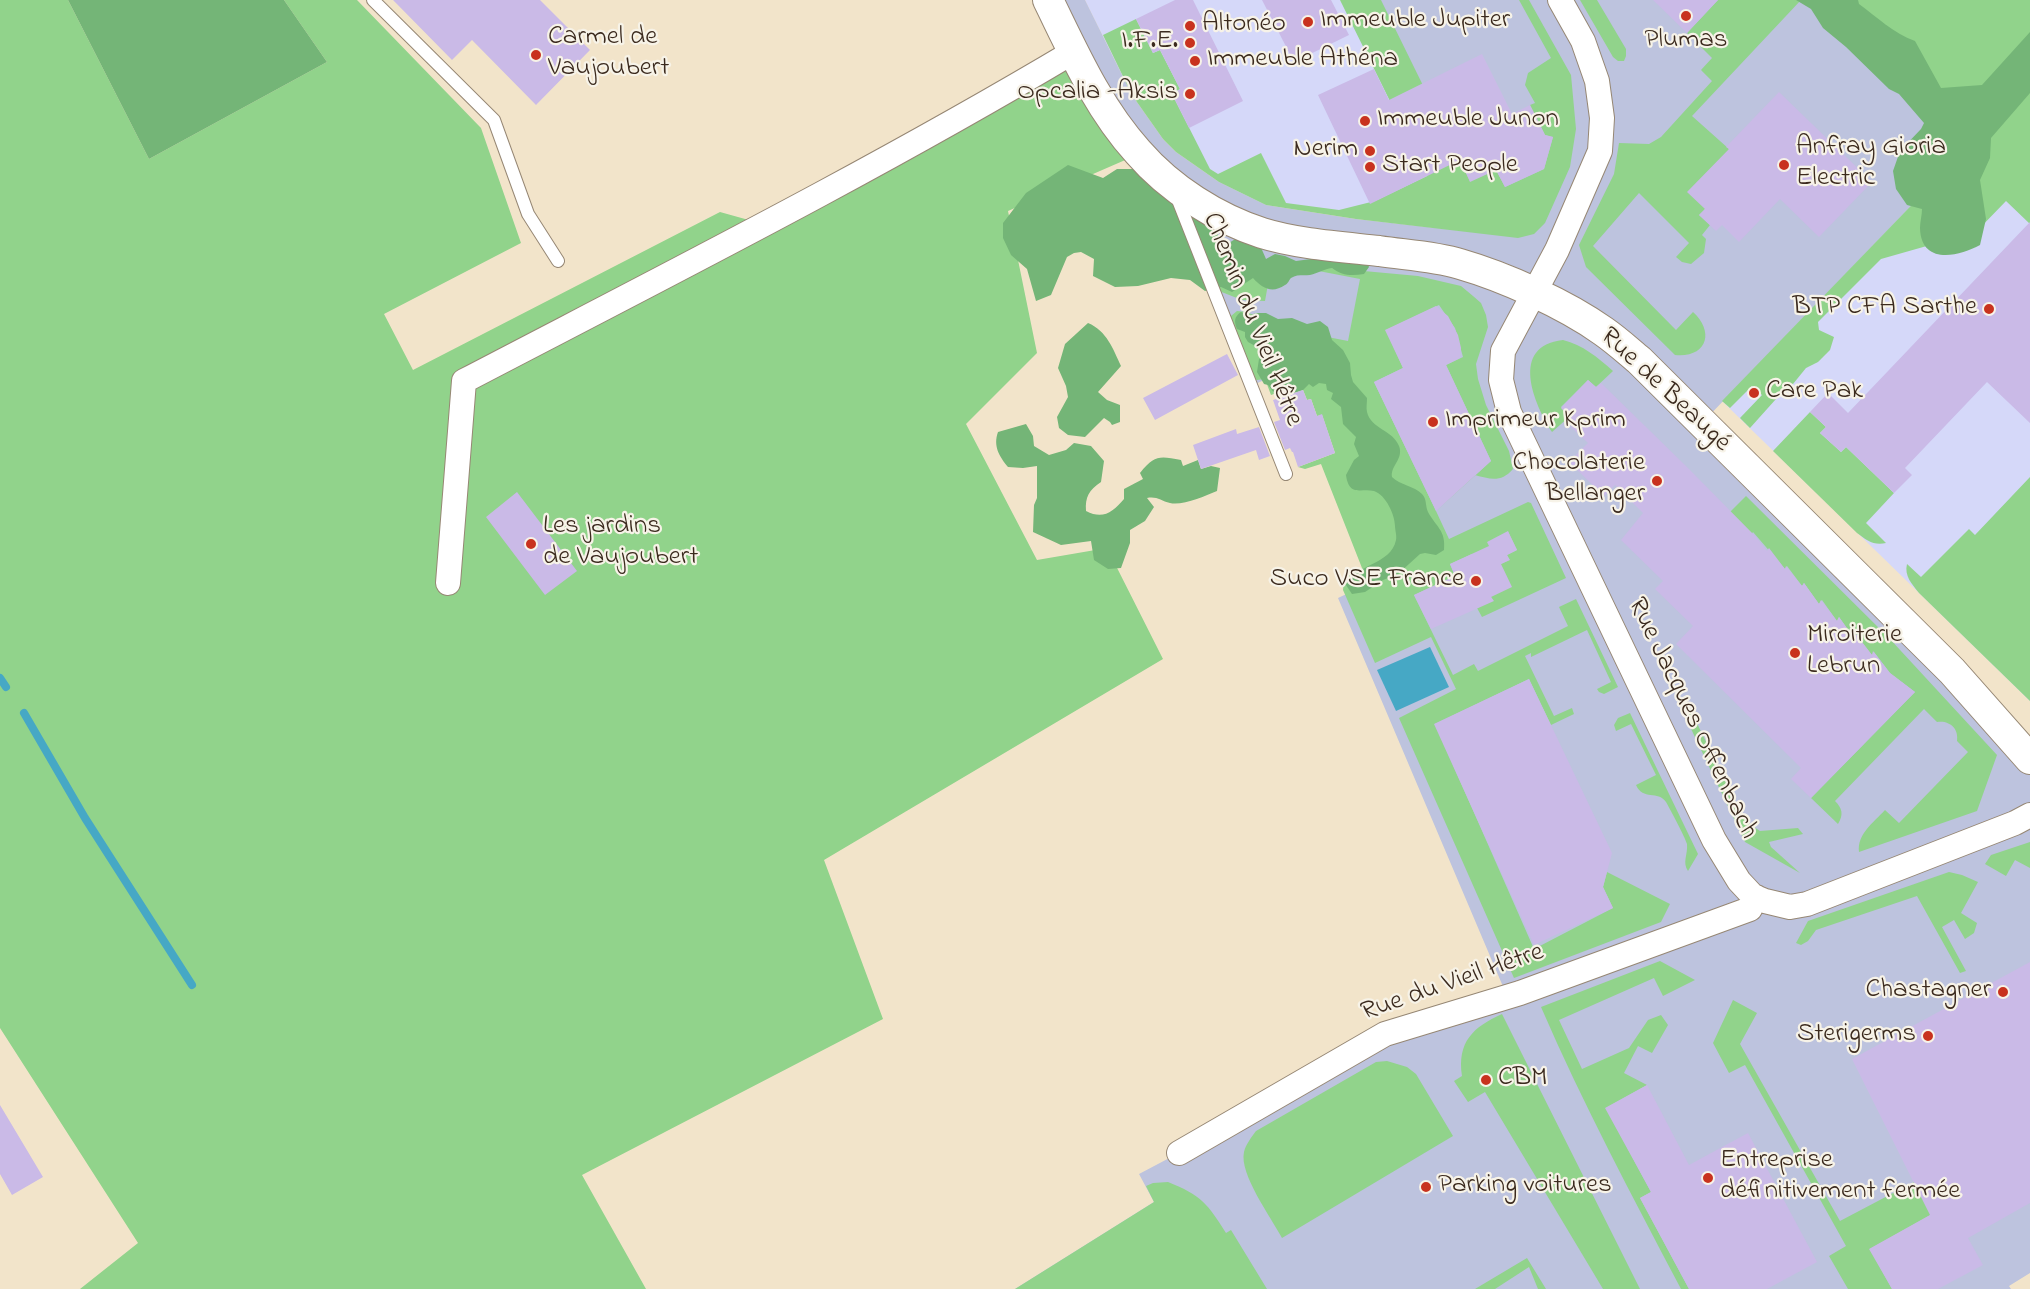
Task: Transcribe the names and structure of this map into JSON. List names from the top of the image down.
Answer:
{
  "streets": {
    "street": ["Rue de Beaugé", "Rue Jacques Offenbach", "Rue du Vieil Hêtre"],
    "lane": ["Chemin du Vieil Hêtre"]
  },
  "crossings": [
    ["Chemin du Vieil Hêtre", "Rue de Beaugé"],
    ["Rue de Beaugé", "Rue Jacques Offenbach"],
    ["Rue Jacques Offenbach", "Rue du Vieil Hêtre"]
  ],
  "places": [
    "Plumas",
    "Immeuble Jupiter",
    "Altonéo",
    "I.F.E.",
    "Carmel de Vaujoubert",
    "Immeuble Athéna",
    "Opcalia -Aksis",
    "Immeuble Junon",
    "Nerim",
    "Anfray Gioria Electric",
    "Start People",
    "BTP CFA Sarthe",
    "Care Pak",
    "Imprimeur Kprim",
    "Chocolaterie Bellanger",
    "Les jardins de Vaujoubert",
    "Suco VSE France",
    "Miroiterie Lebrun",
    "Chastagner",
    "Sterigerms",
    "CBM",
    "Entreprise définitivement fermée",
    "Parking voitures"
  ]
}
